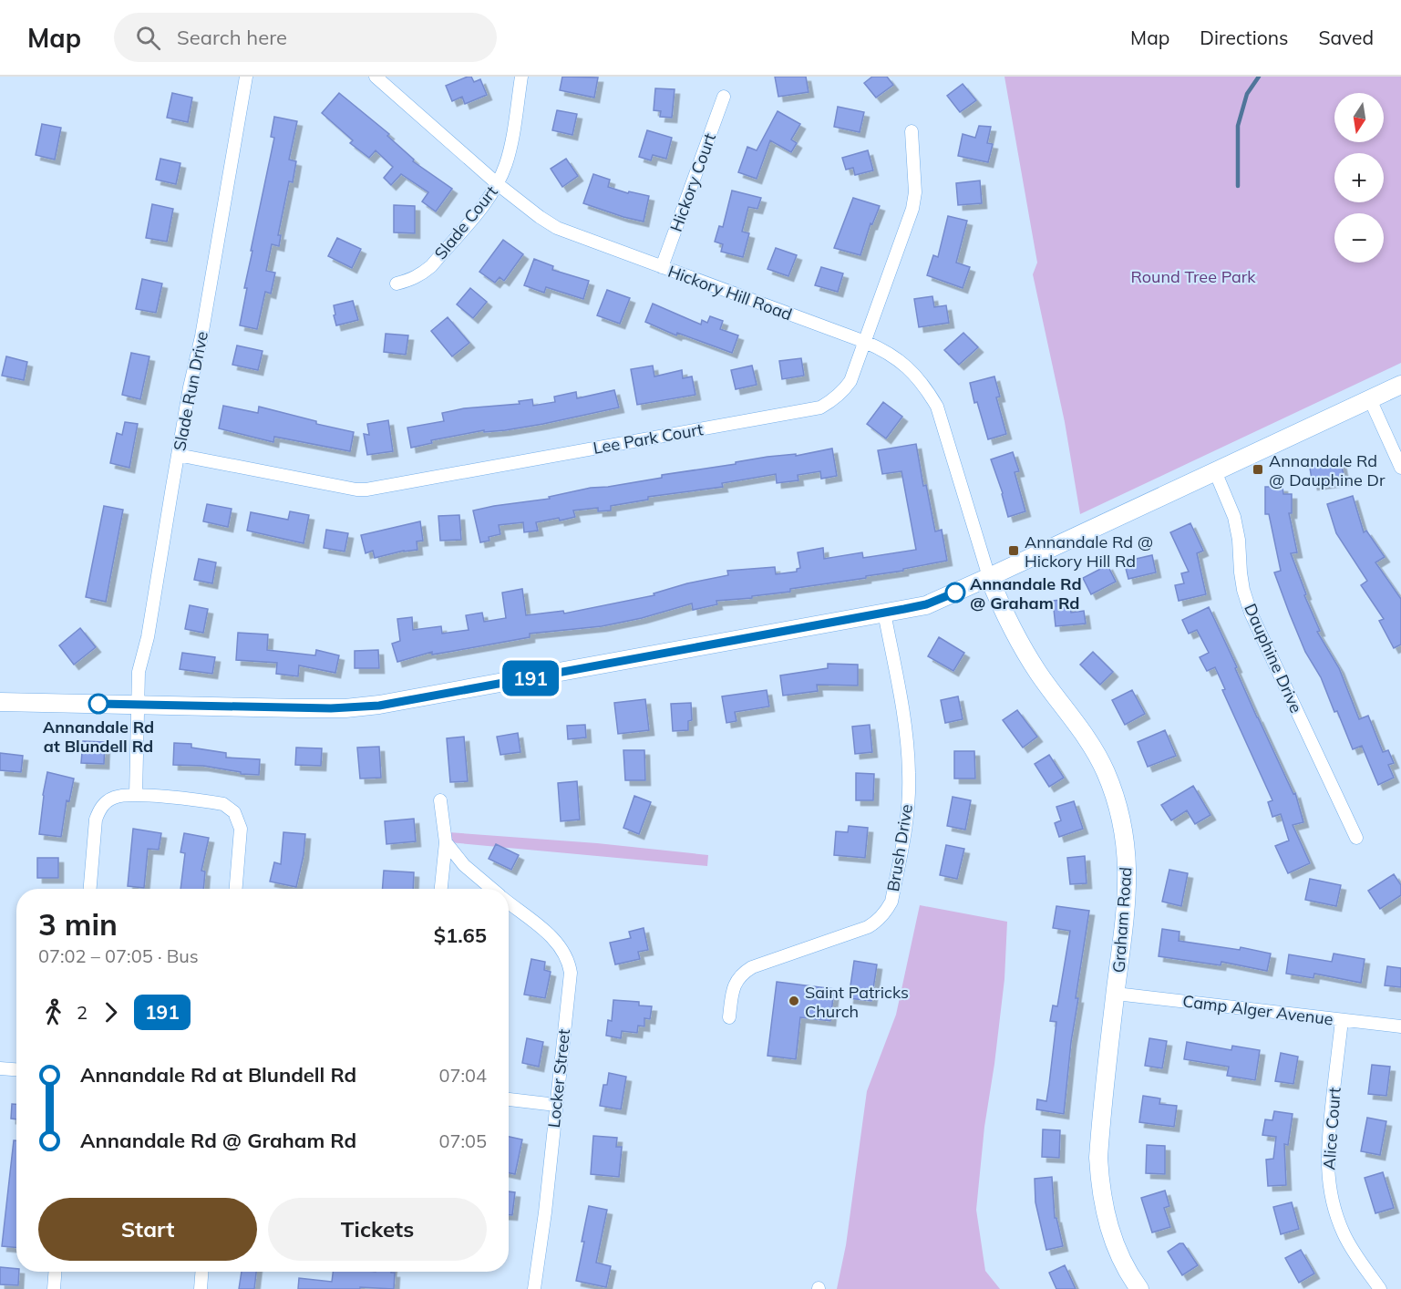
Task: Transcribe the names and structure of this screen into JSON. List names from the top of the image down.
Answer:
{
  "streets": {
    "main road": ["Graham Road"],
    "street": [
      "Hickory Court",
      "Slade Court",
      "Hickory Hill Road",
      "Slade Run Drive",
      "Lee Park Court",
      "Dauphine Drive",
      "Brush Drive",
      "Camp Alger Avenue",
      "Locker Street",
      "Alice Court"
    ]
  },
  "crossings": [
    ["Hickory Court", "Hickory Hill Road"],
    ["Slade Court", "Hickory Hill Road"],
    ["Hickory Hill Road", "Lee Park Court"],
    ["Hickory Hill Road", "Graham Road"],
    ["Slade Run Drive", "Lee Park Court"],
    ["Graham Road", "Camp Alger Avenue"],
    ["Camp Alger Avenue", "Alice Court"]
  ],
  "parks": ["Round Tree Park"],
  "places": {
    "transit": ["Annandale Rd @ Dauphine Dr", "Annandale Rd @ Hickory Hill Rd"],
    "other": ["Annandale Rd @ Graham Rd", "Annandale Rd at Blundell Rd", "Saint Patricks Church"]
  },
  "lines": ["bus line 191"],
  "north": "bottom",
  "page": {
    "header": "Map",
    "search": "Search here",
    "nav": ["Map", "Directions", "Saved"],
    "on_map": "191",
    "map_buttons": ["+", "−"],
    "heading": ["3 min", "07:02 – 07:05 · Bus", "$1.65"],
    "legs": ["2", "191"],
    "list": [
      {
        "name": "Annandale Rd at Blundell Rd",
        "value": "07:04"
      },
      {
        "name": "Annandale Rd @ Graham Rd",
        "value": "07:05"
      }
    ],
    "buttons": ["Start", "Tickets"]
  }
}
